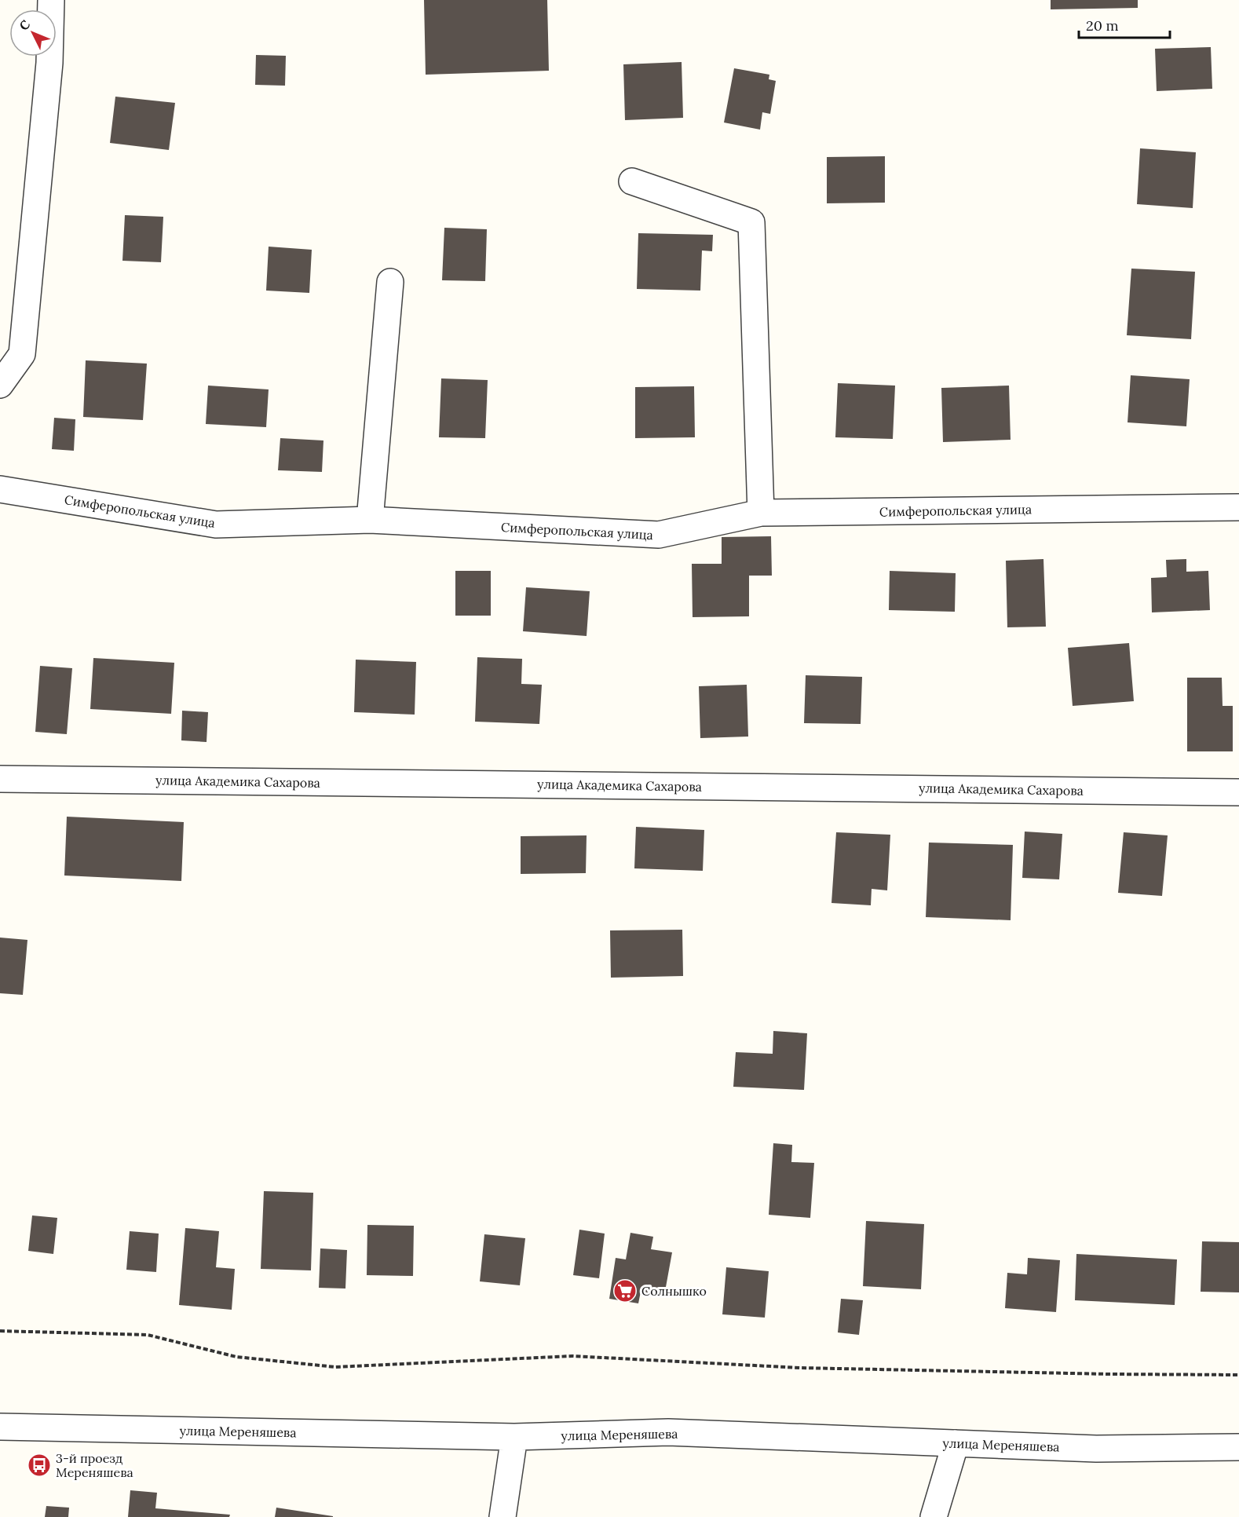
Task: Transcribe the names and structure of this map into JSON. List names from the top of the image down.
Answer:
{
  "streets": {
    "street": ["Симферопольская улица", "улица Академика Сахарова", "улица Мереняшева"]
  },
  "places": {
    "supermarket": ["Солнышко"],
    "bus stop": ["3-й проезд Мереняшева"]
  },
  "scale_bar": "20 m",
  "north": "top left"
}
